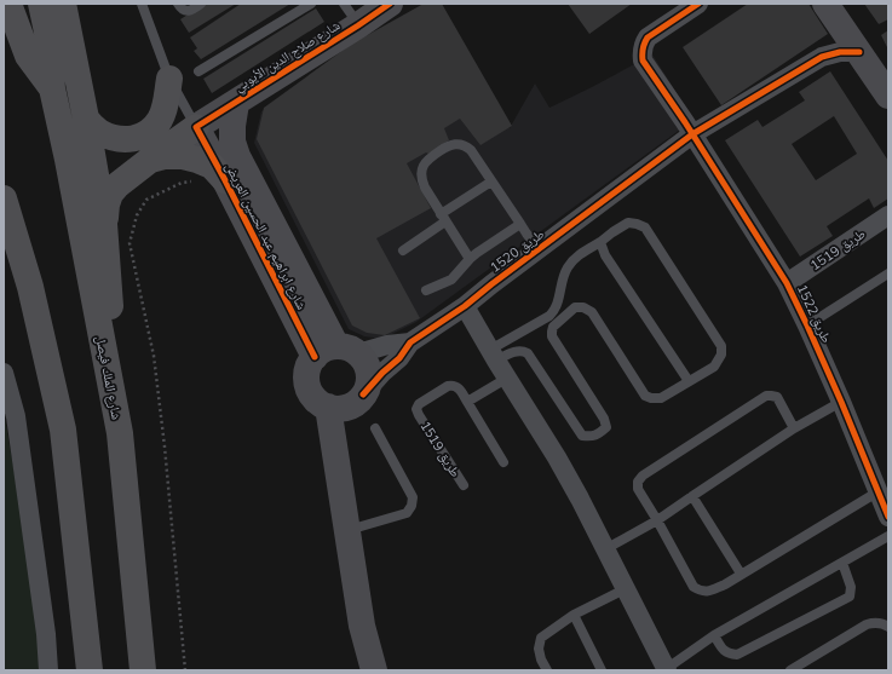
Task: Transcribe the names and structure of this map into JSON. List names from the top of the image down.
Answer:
{
  "streets": {
    "highway": ["شارع الملك فيصل"],
    "street": [
      "شارع صلاح الدين الأيوبي",
      "شارع ابراهيم عبد الحسين العريض",
      "طريق 1519",
      "طريق 1520",
      "طريق 1522"
    ]
  },
  "crossings": [
    ["شارع صلاح الدين الأيوبي", "شارع ابراهيم عبد الحسين العريض"],
    ["شارع ابراهيم عبد الحسين العريض", "طريق 1520"],
    ["طريق 1519", "طريق 1522"],
    ["طريق 1520", "طريق 1522"]
  ]
}
